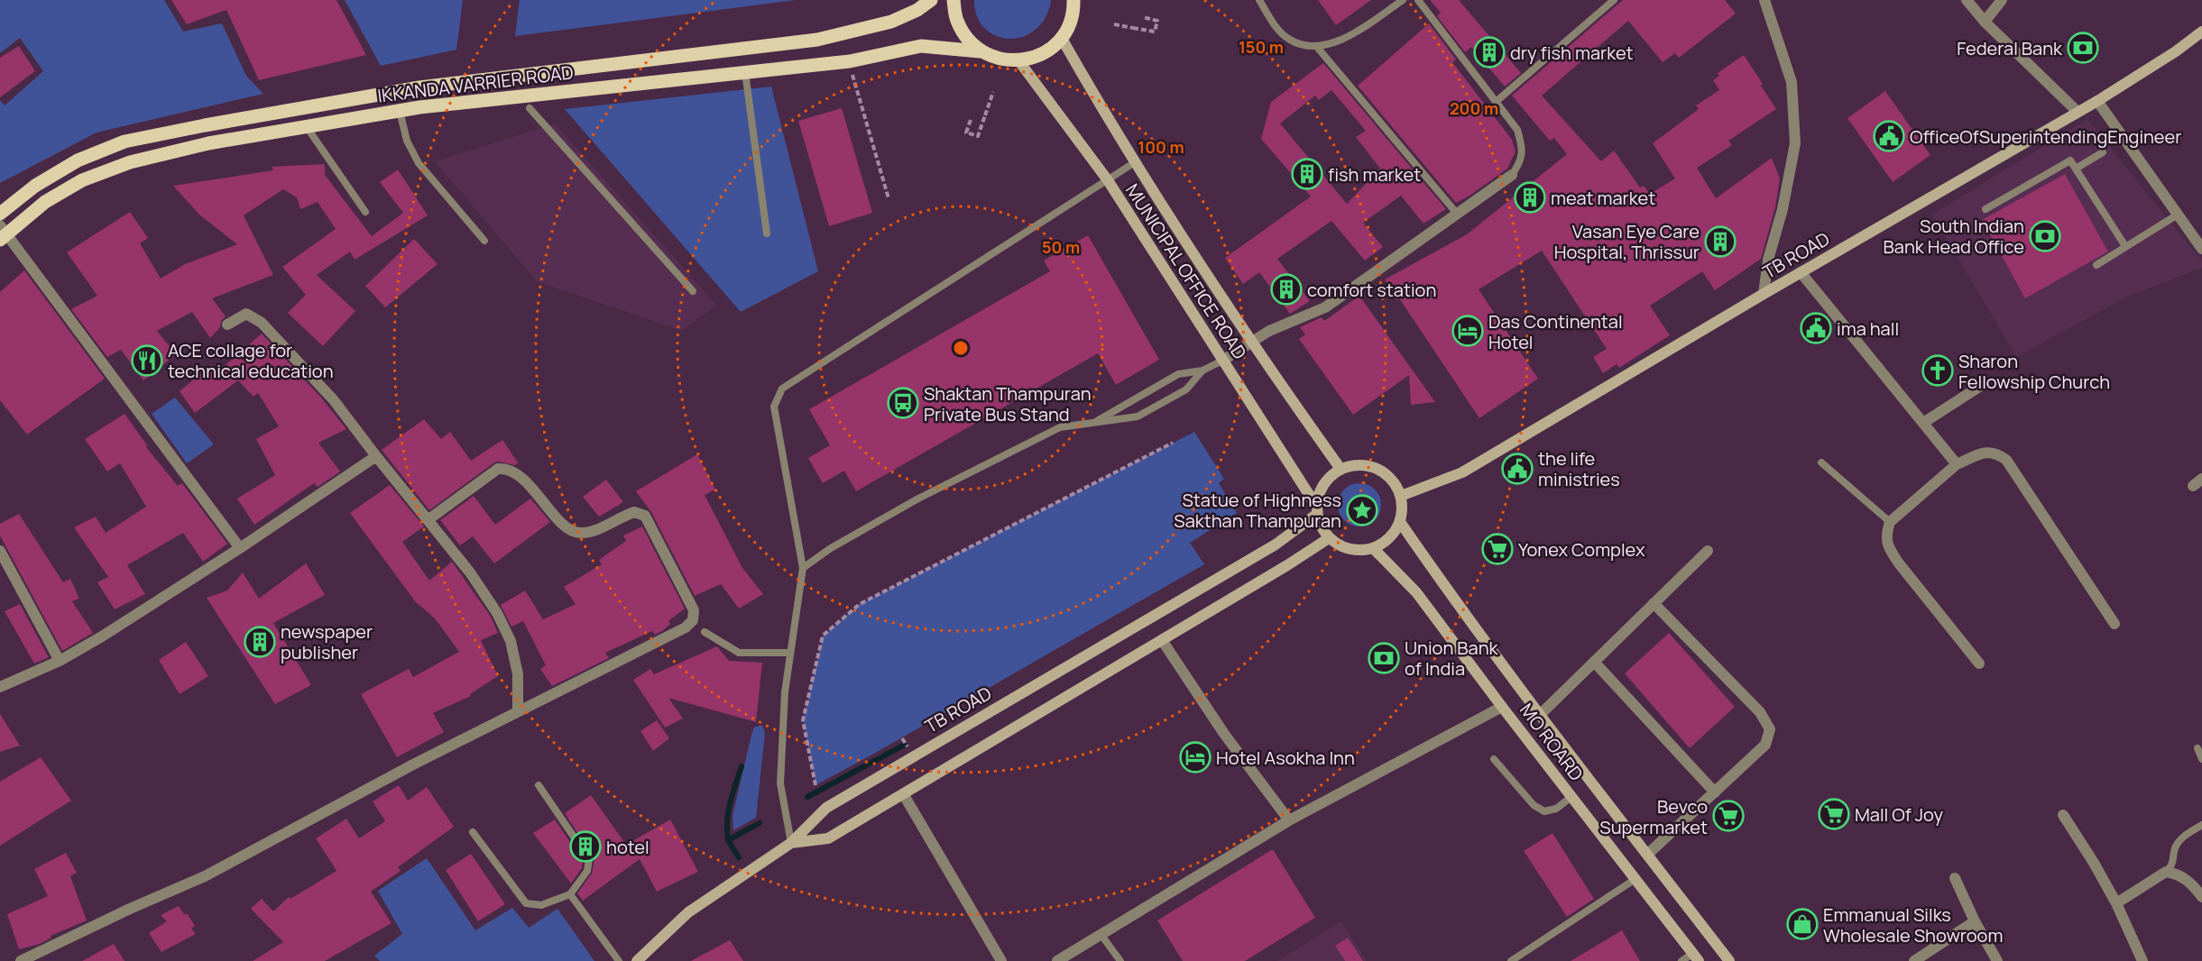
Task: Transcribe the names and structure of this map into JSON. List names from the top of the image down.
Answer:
{
  "streets": {
    "main road": [
      "IKKANDA VARRIER ROAD",
      "TB ROAD",
      "MUNICIPAL OFFICE ROAD",
      "MO ROARD"
    ]
  },
  "crossings": [
    ["IKKANDA VARRIER ROAD", "MUNICIPAL OFFICE ROAD"],
    ["TB ROAD", "MUNICIPAL OFFICE ROAD"],
    ["TB ROAD", "MO ROARD"],
    ["MUNICIPAL OFFICE ROAD", "MO ROARD"]
  ],
  "places": {
    "bank": ["Federal Bank", "South Indian Bank Head Office", "Union Bank of India"],
    "building": [
      "dry fish market",
      "fish market",
      "meat market",
      "Vasan Eye Care Hospital, Thrissur",
      "comfort station",
      "newspaper publisher",
      "hotel"
    ],
    "public building": ["OfficeOfSuperintendingEngineer", "ima hall", "the life ministries"],
    "hotel": ["Das Continental Hotel", "Hotel Asokha Inn"],
    "restaurant": ["ACE collage for technical education"],
    "church": ["Sharon Fellowship Church"],
    "bus stop": ["Shaktan Thampuran Private Bus Stand"],
    "place": ["Statue of Highness Sakthan Thampuran"],
    "supermarket": ["Yonex Complex", "Mall Of Joy", "Bevco Supermarket"],
    "shop": ["Emmanual Silks Wholesale Showroom"]
  },
  "rings": [
    "150 m",
    "200 m",
    "100 m",
    "50 m"
  ]
}
